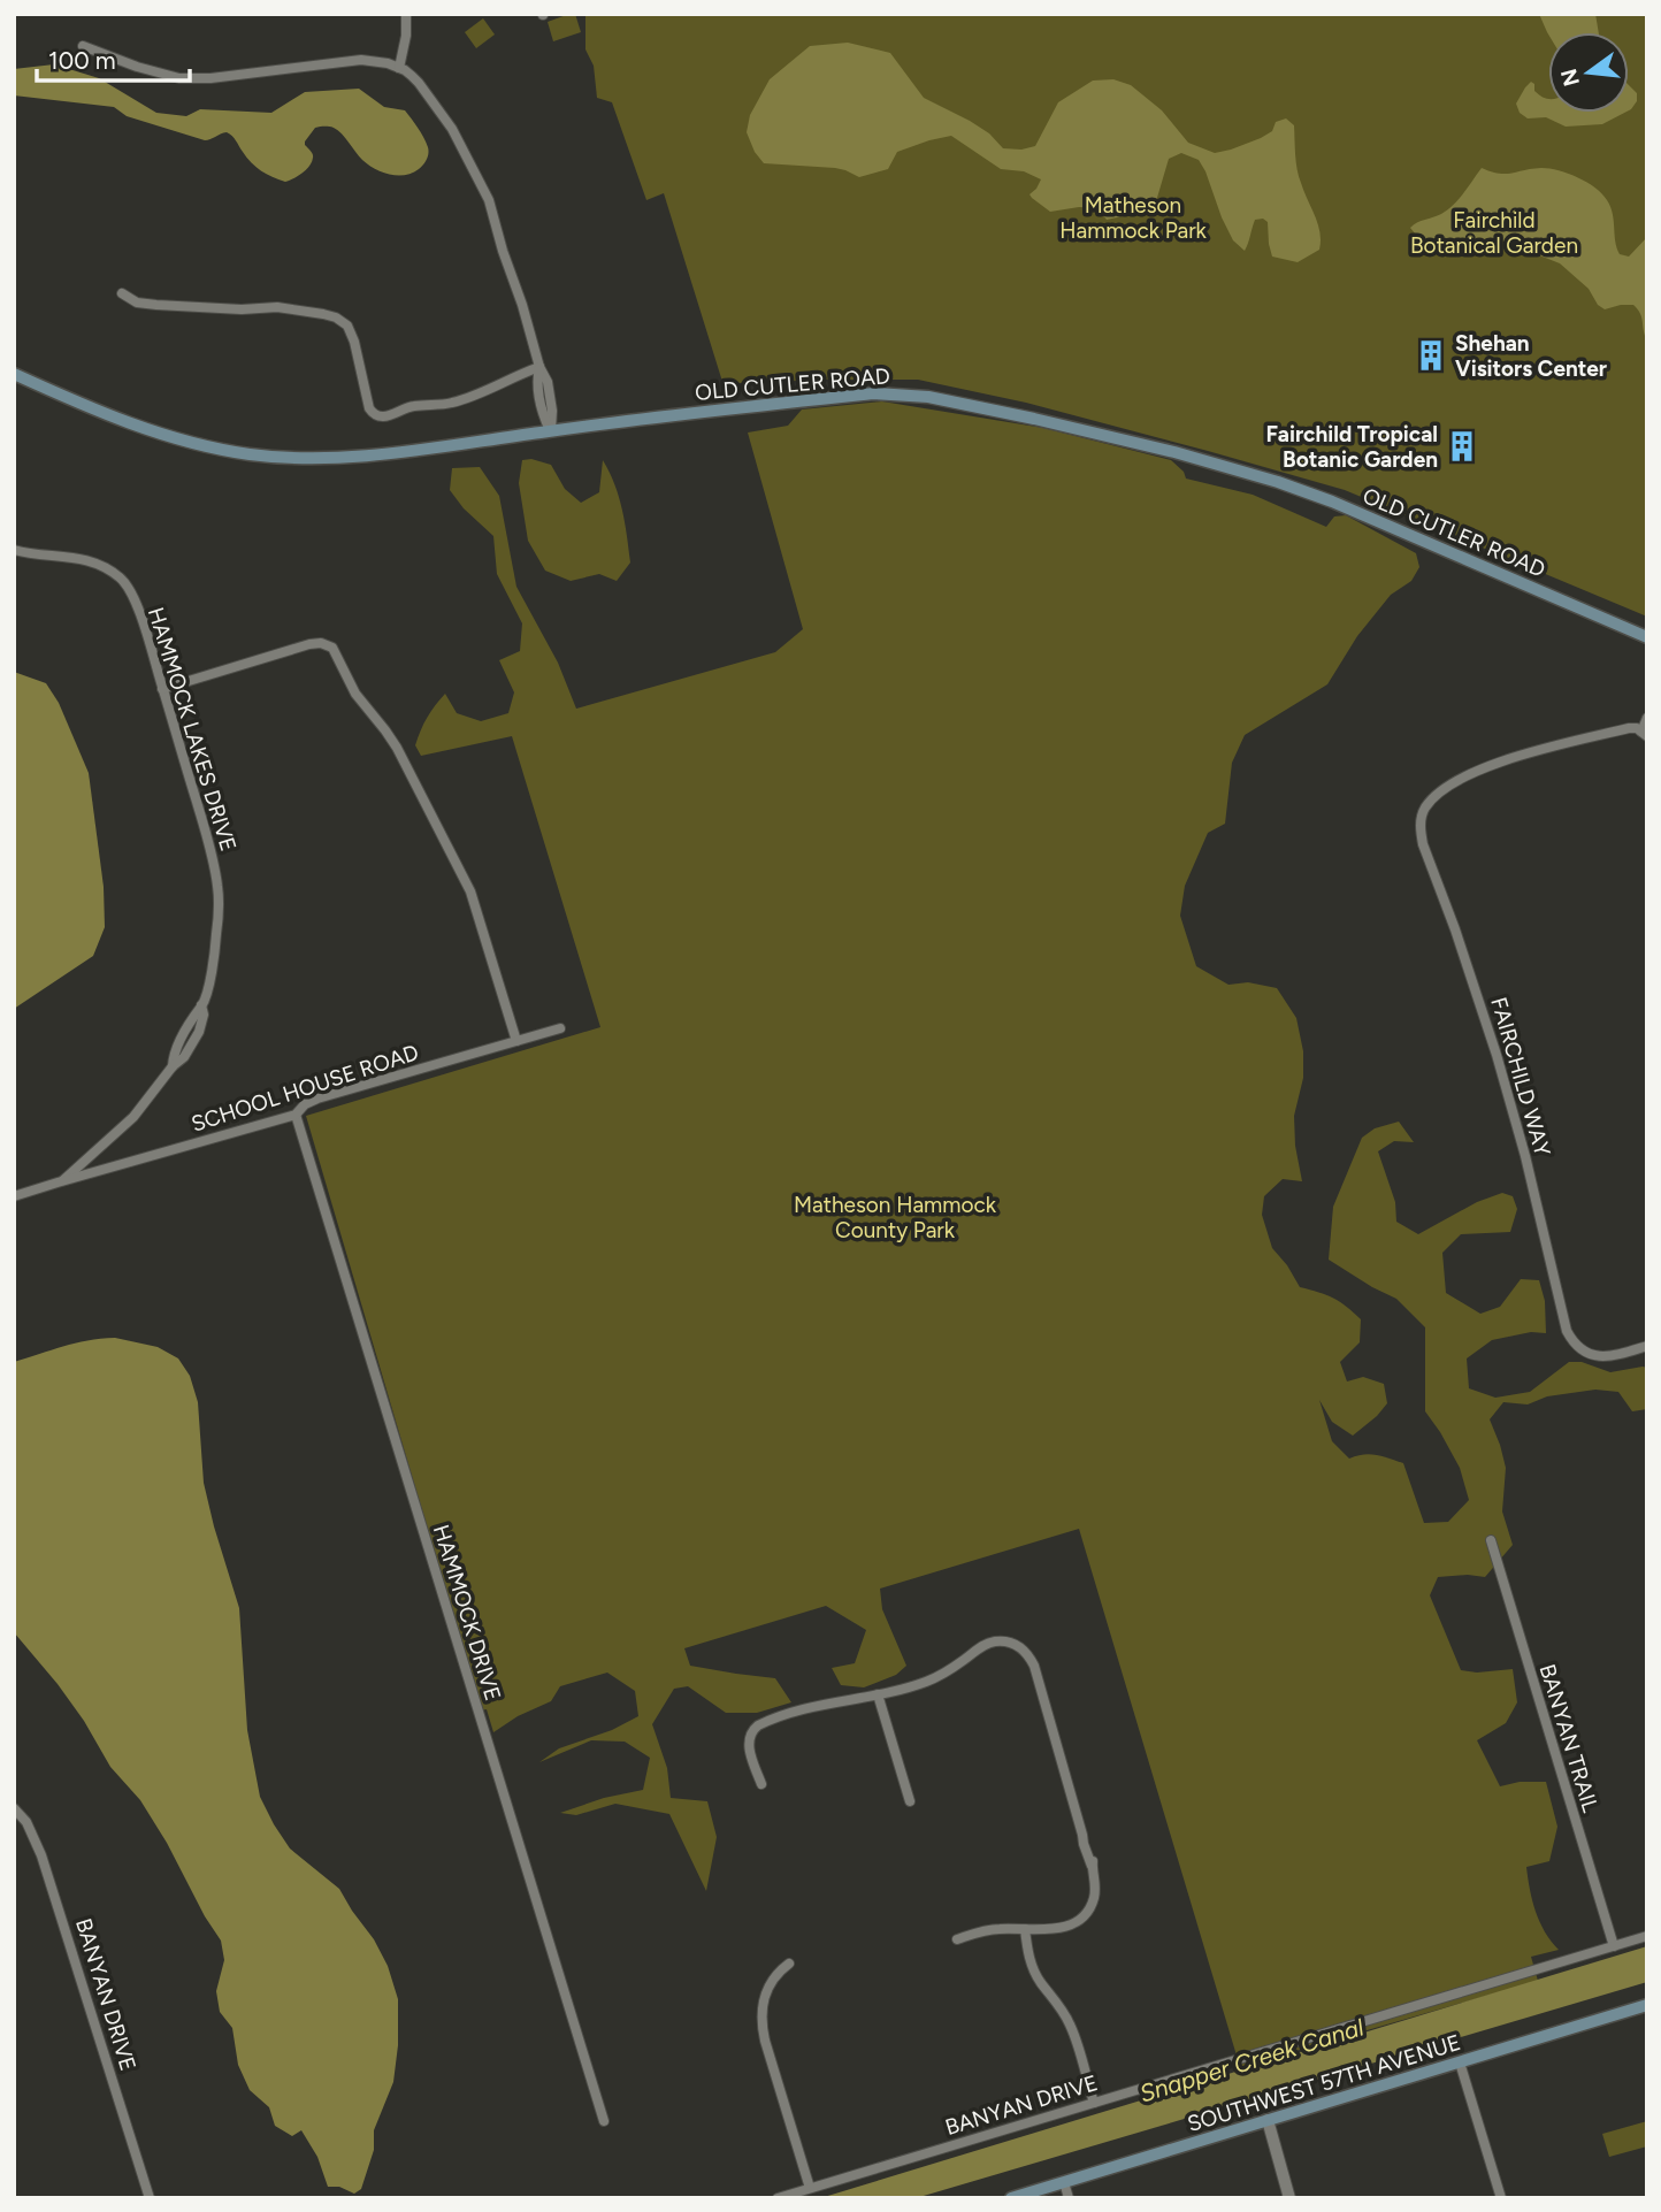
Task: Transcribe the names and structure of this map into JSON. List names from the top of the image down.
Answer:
{
  "streets": {
    "main road": ["OLD CUTLER ROAD", "SOUTHWEST 57TH AVENUE"],
    "street": [
      "HAMMOCK LAKES DRIVE",
      "FAIRCHILD WAY",
      "SCHOOL HOUSE ROAD",
      "HAMMOCK DRIVE",
      "BANYAN TRAIL",
      "BANYAN DRIVE"
    ]
  },
  "crossings": [
    ["HAMMOCK LAKES DRIVE", "SCHOOL HOUSE ROAD"],
    ["SCHOOL HOUSE ROAD", "HAMMOCK DRIVE"],
    ["BANYAN TRAIL", "BANYAN DRIVE"]
  ],
  "water": ["Snapper Creek Canal"],
  "parks": ["Matheson Hammock Park", "Fairchild Botanical Garden", "Matheson Hammock County Park"],
  "places": {
    "building": ["Shehan Visitors Center", "Fairchild Tropical Botanic Garden"]
  },
  "scale_bar": "100 m",
  "north": "left"
}
